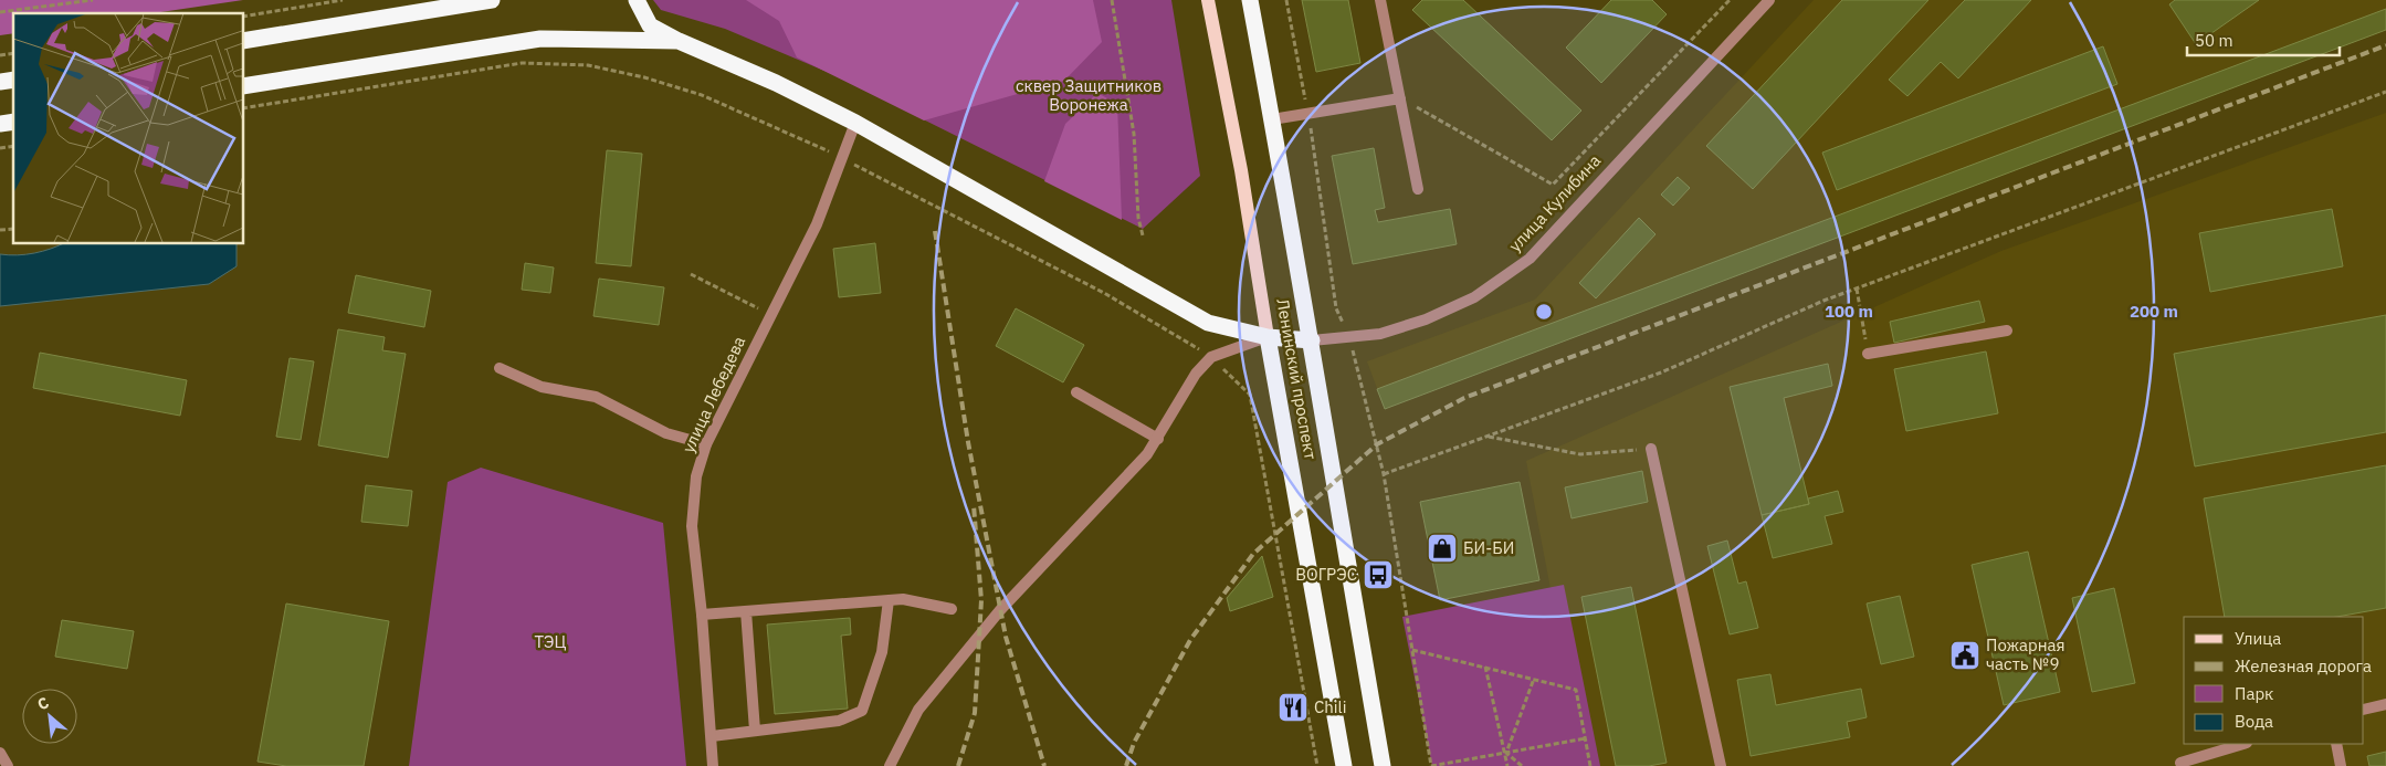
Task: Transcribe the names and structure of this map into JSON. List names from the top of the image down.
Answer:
{
  "streets": {
    "highway": ["Ленинский проспект"],
    "street": ["улица Кулибина", "улица Лебедева"]
  },
  "crossings": [
    ["улица Кулибина", "Ленинский проспект"]
  ],
  "parks": ["сквер Защитников Воронежа", "ТЭЦ"],
  "places": {
    "shop": ["БИ-БИ"],
    "bus stop": ["ВОГРЭС"],
    "public building": ["Пожарная часть №9"],
    "restaurant": ["Chili"]
  },
  "legend": [
    "Улица",
    "Железная дорога",
    "Парк",
    "Вода"
  ],
  "scale_bar": "50 m",
  "north": "top left",
  "rings": ["100 m", "200 m"]
}
